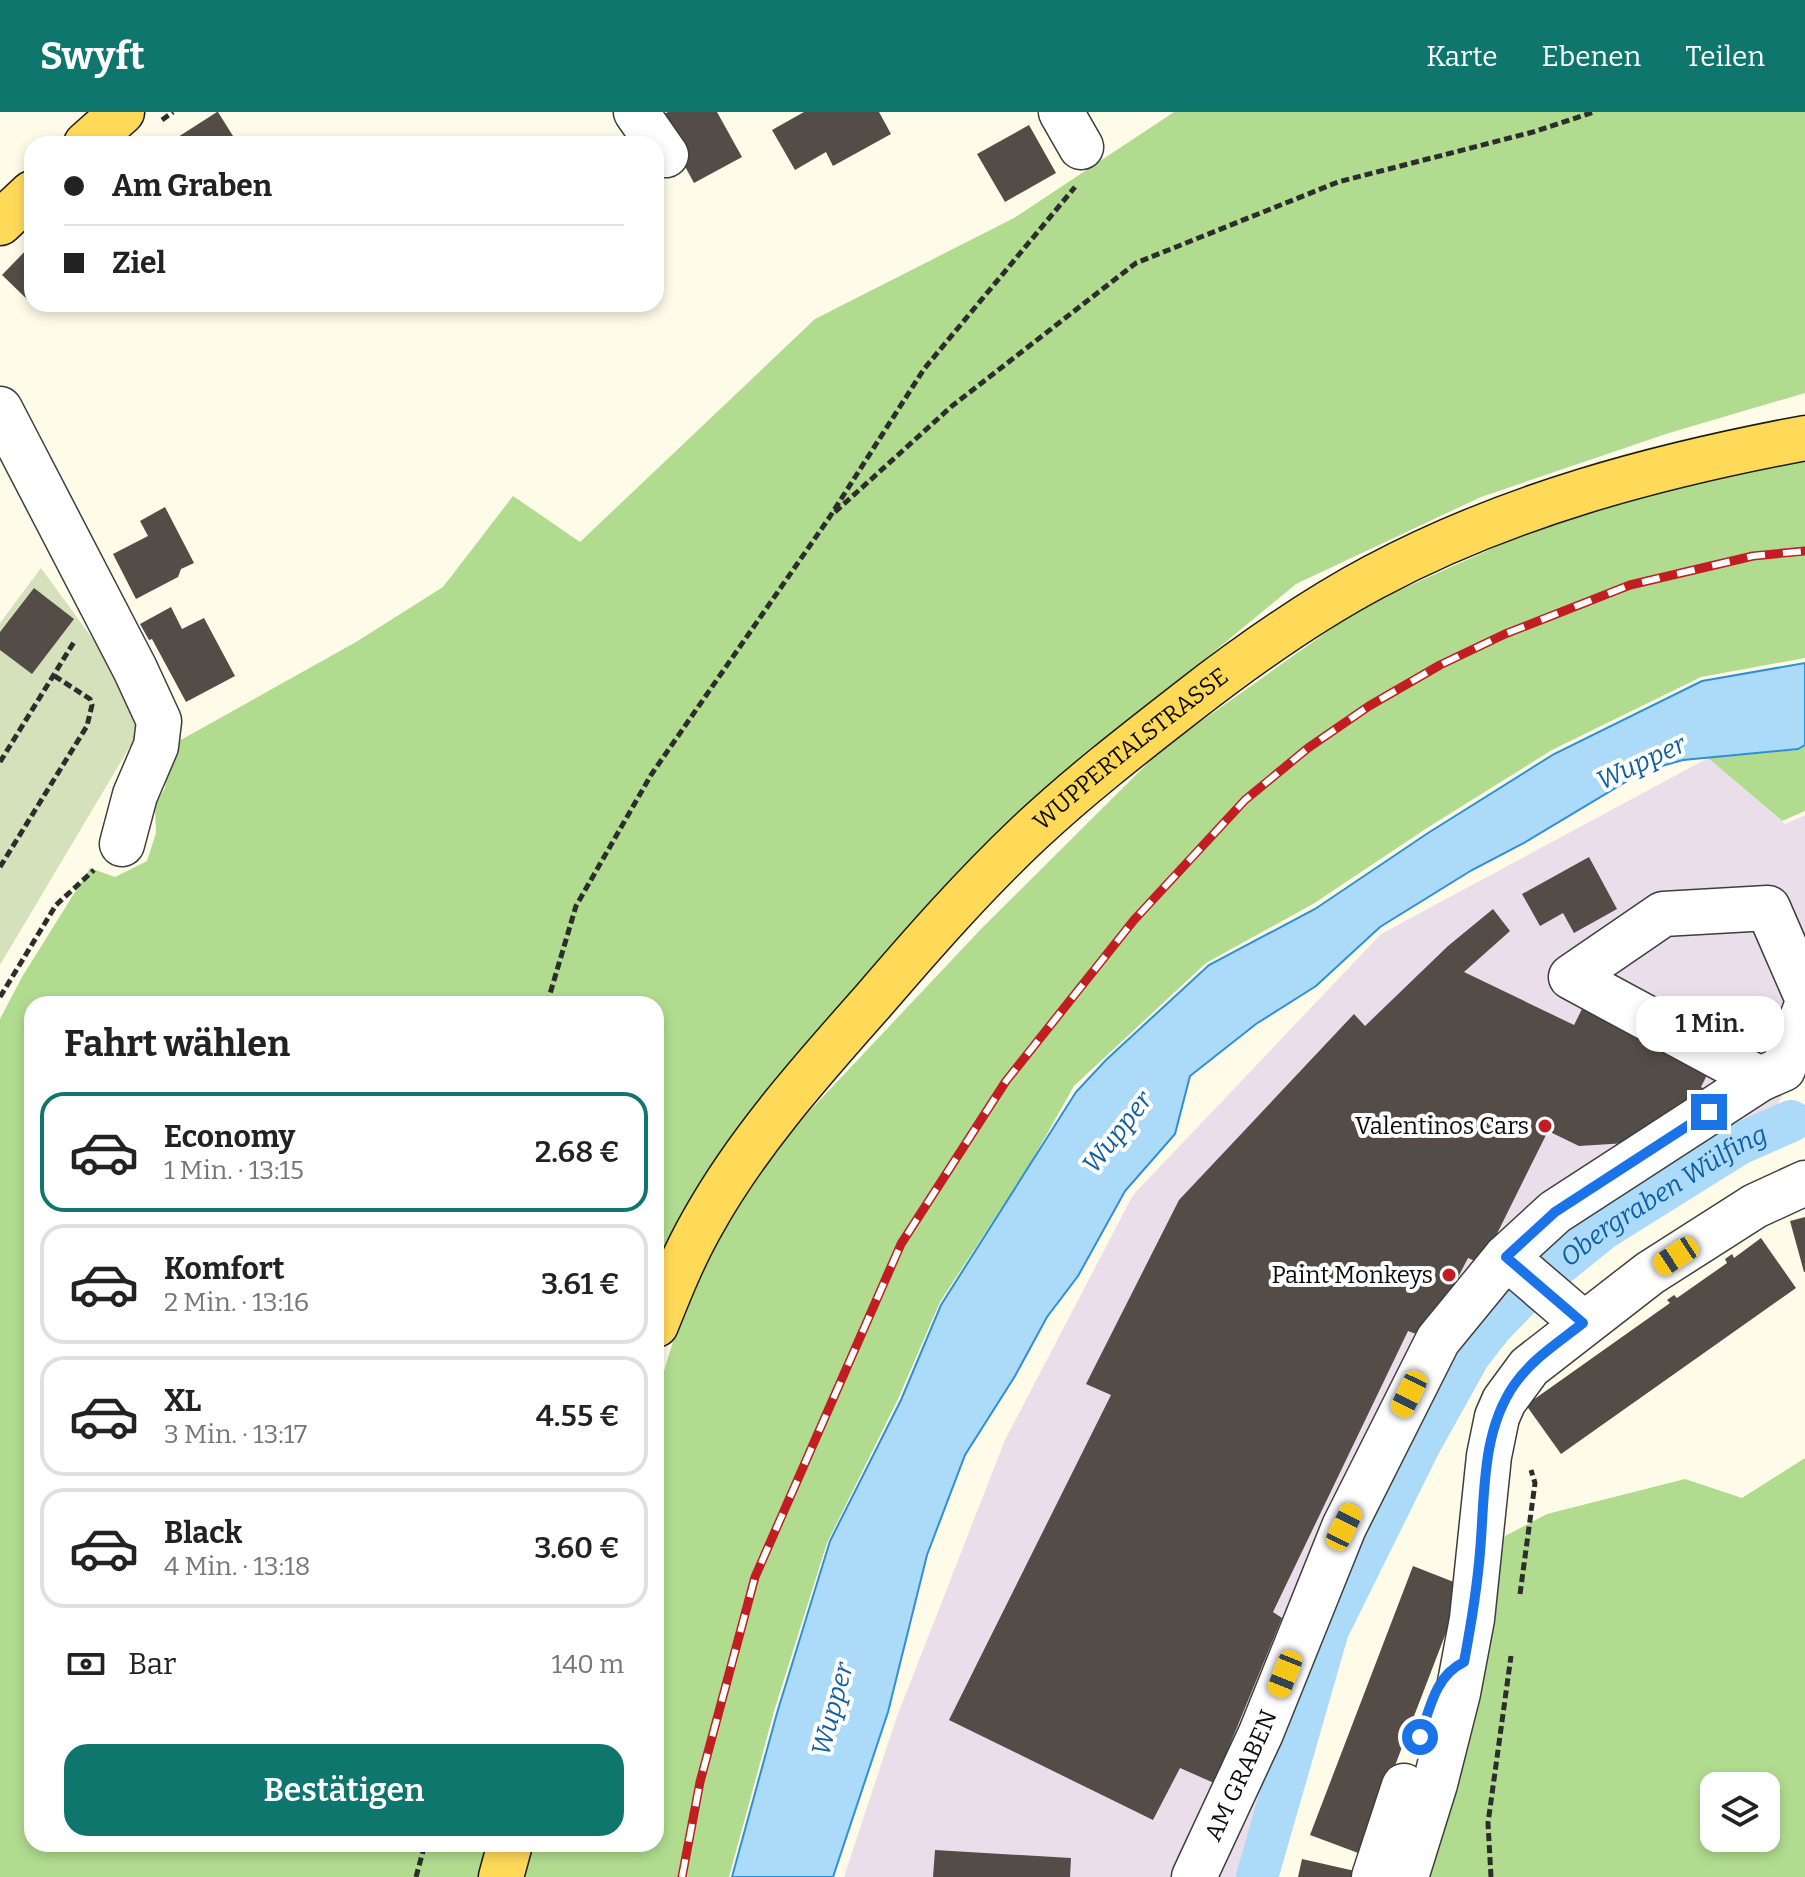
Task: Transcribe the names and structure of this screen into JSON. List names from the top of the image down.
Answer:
{
  "streets": {
    "main road": ["WUPPERTALSTRASSE"],
    "street": ["AM GRABEN"]
  },
  "water": ["Wupper", "Obergraben Wülfing"],
  "places": ["Valentinos Cars", "Paint Monkeys"],
  "page": {
    "header": "Swyft",
    "nav": ["Karte", "Ebenen", "Teilen"],
    "banner": ["Am Graben", "Ziel"],
    "bubble": "1 Min.",
    "heading": "Fahrt wählen",
    "list": [
      {
        "name": "Economy",
        "note": "1 Min. · 13:15",
        "value": "2.68 €"
      },
      {
        "name": "Komfort",
        "note": "2 Min. · 13:16",
        "value": "3.61 €"
      },
      {
        "name": "XL",
        "note": "3 Min. · 13:17",
        "value": "4.55 €"
      },
      {
        "name": "Black",
        "note": "4 Min. · 13:18",
        "value": "3.60 €"
      }
    ],
    "pay": ["Bar", "140 m"],
    "buttons": "Bestätigen"
  }
}
